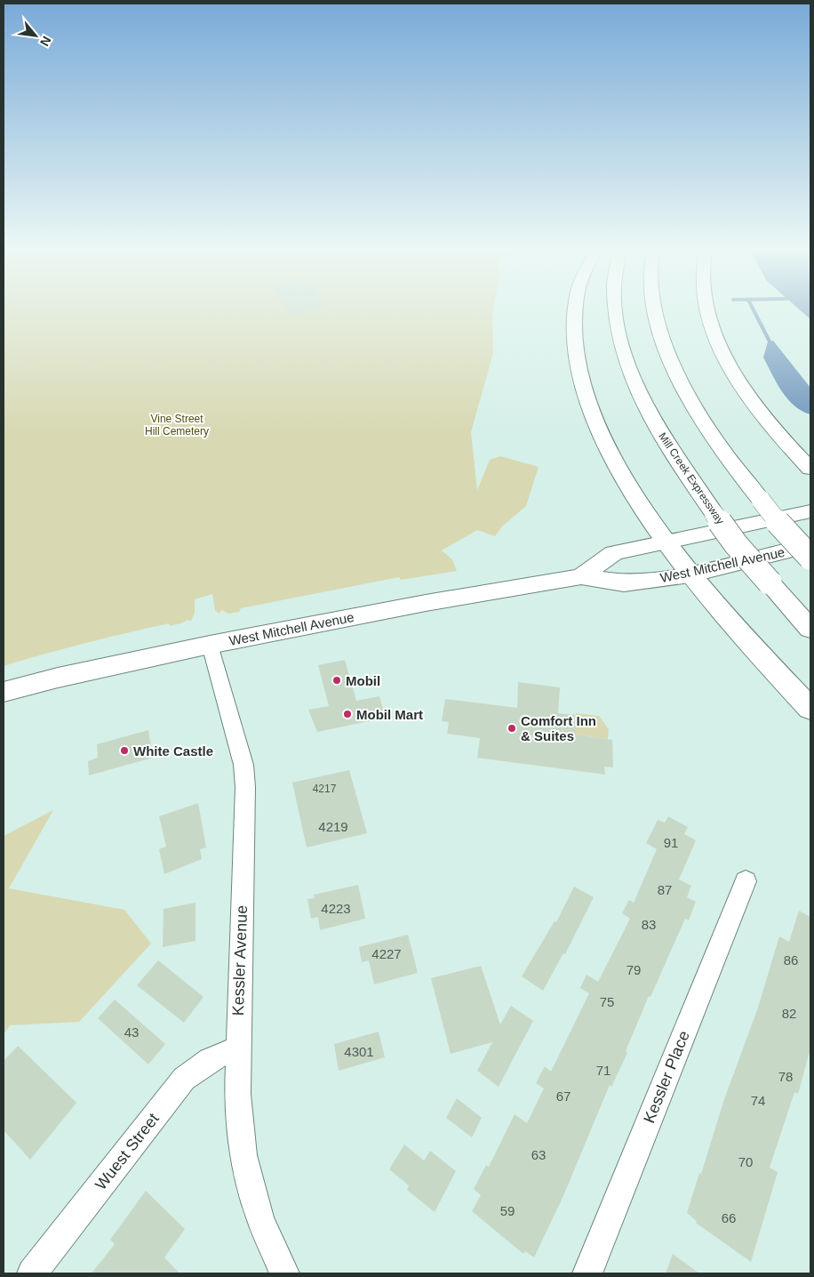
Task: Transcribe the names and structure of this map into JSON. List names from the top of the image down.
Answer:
{
  "streets": {
    "main road": ["Mill Creek Expressway", "West Mitchell Avenue"],
    "street": ["Kessler Avenue", "Kessler Place", "Wuest Street"]
  },
  "crossings": [
    ["West Mitchell Avenue", "Kessler Avenue"],
    ["Kessler Avenue", "Wuest Street"]
  ],
  "parks": ["Vine Street Hill Cemetery"],
  "places": [
    "Mobil",
    "Mobil Mart",
    "Comfort Inn & Suites",
    "White Castle"
  ],
  "house_numbers": [
    "4217",
    "4219",
    "91",
    "87",
    "4223",
    "83",
    "4227",
    "86",
    "79",
    "75",
    "82",
    "43",
    "4301",
    "71",
    "78",
    "67",
    "74",
    "63",
    "70",
    "59",
    "66"
  ],
  "north": "bottom right"
}
